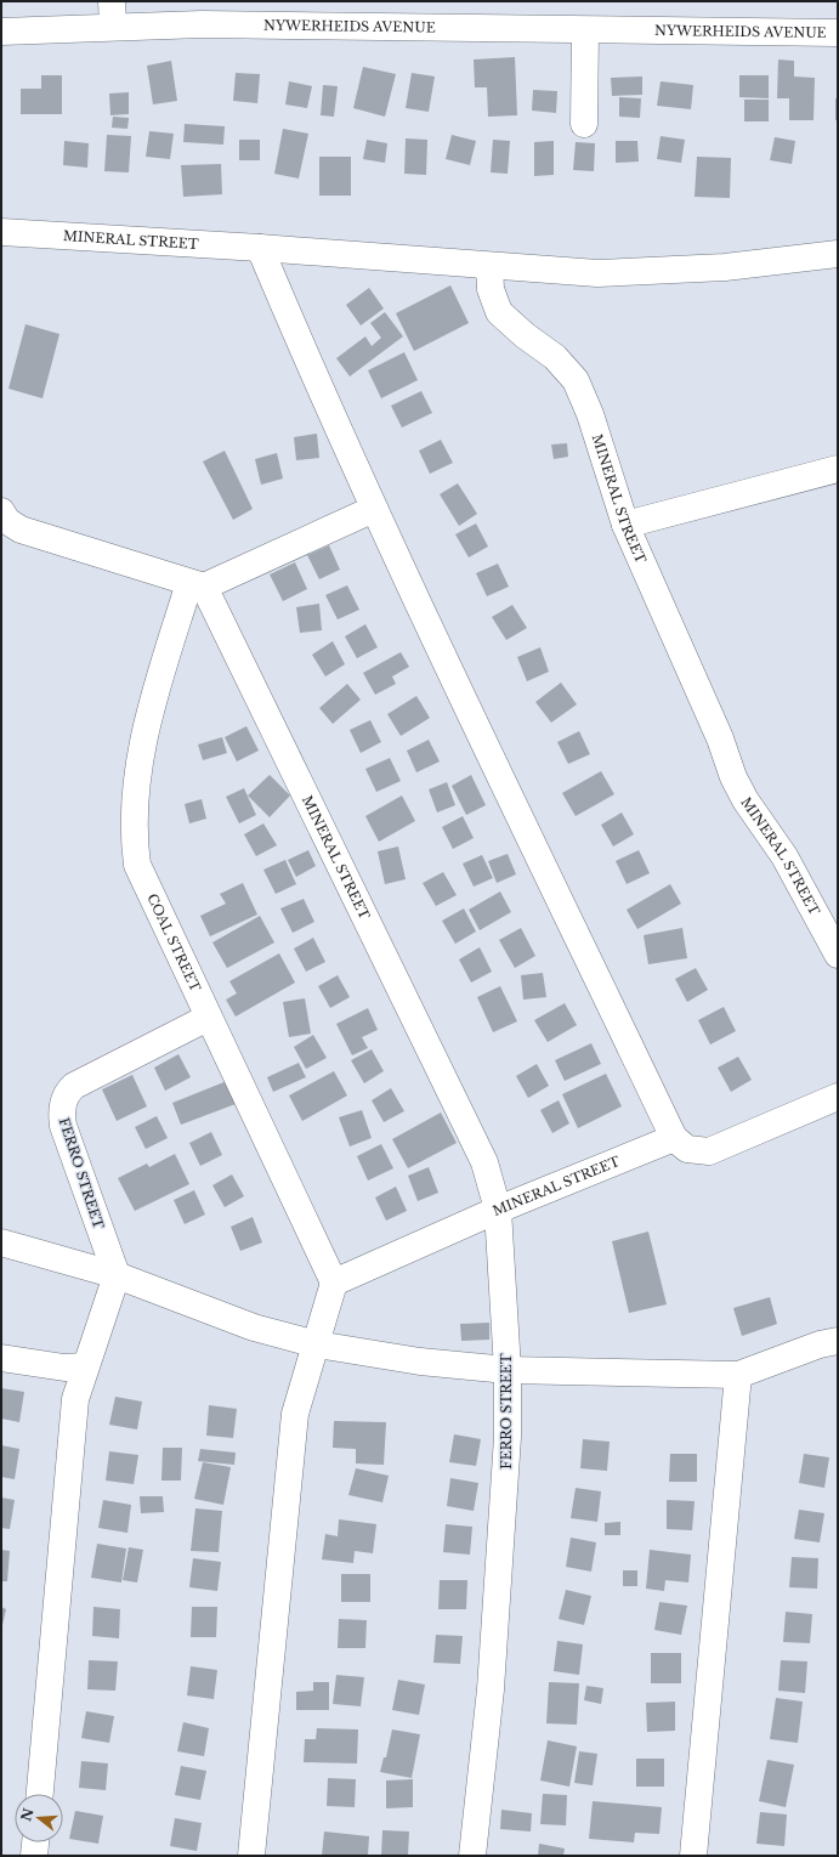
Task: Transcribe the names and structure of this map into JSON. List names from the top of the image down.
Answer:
{
  "streets": {
    "street": [
      "NYWERHEIDS AVENUE",
      "MINERAL STREET",
      "COAL STREET",
      "FERRO STREET"
    ]
  },
  "crossings": [
    ["MINERAL STREET", "COAL STREET"],
    ["MINERAL STREET", "FERRO STREET"],
    ["COAL STREET", "FERRO STREET"]
  ],
  "north": "left"
}
